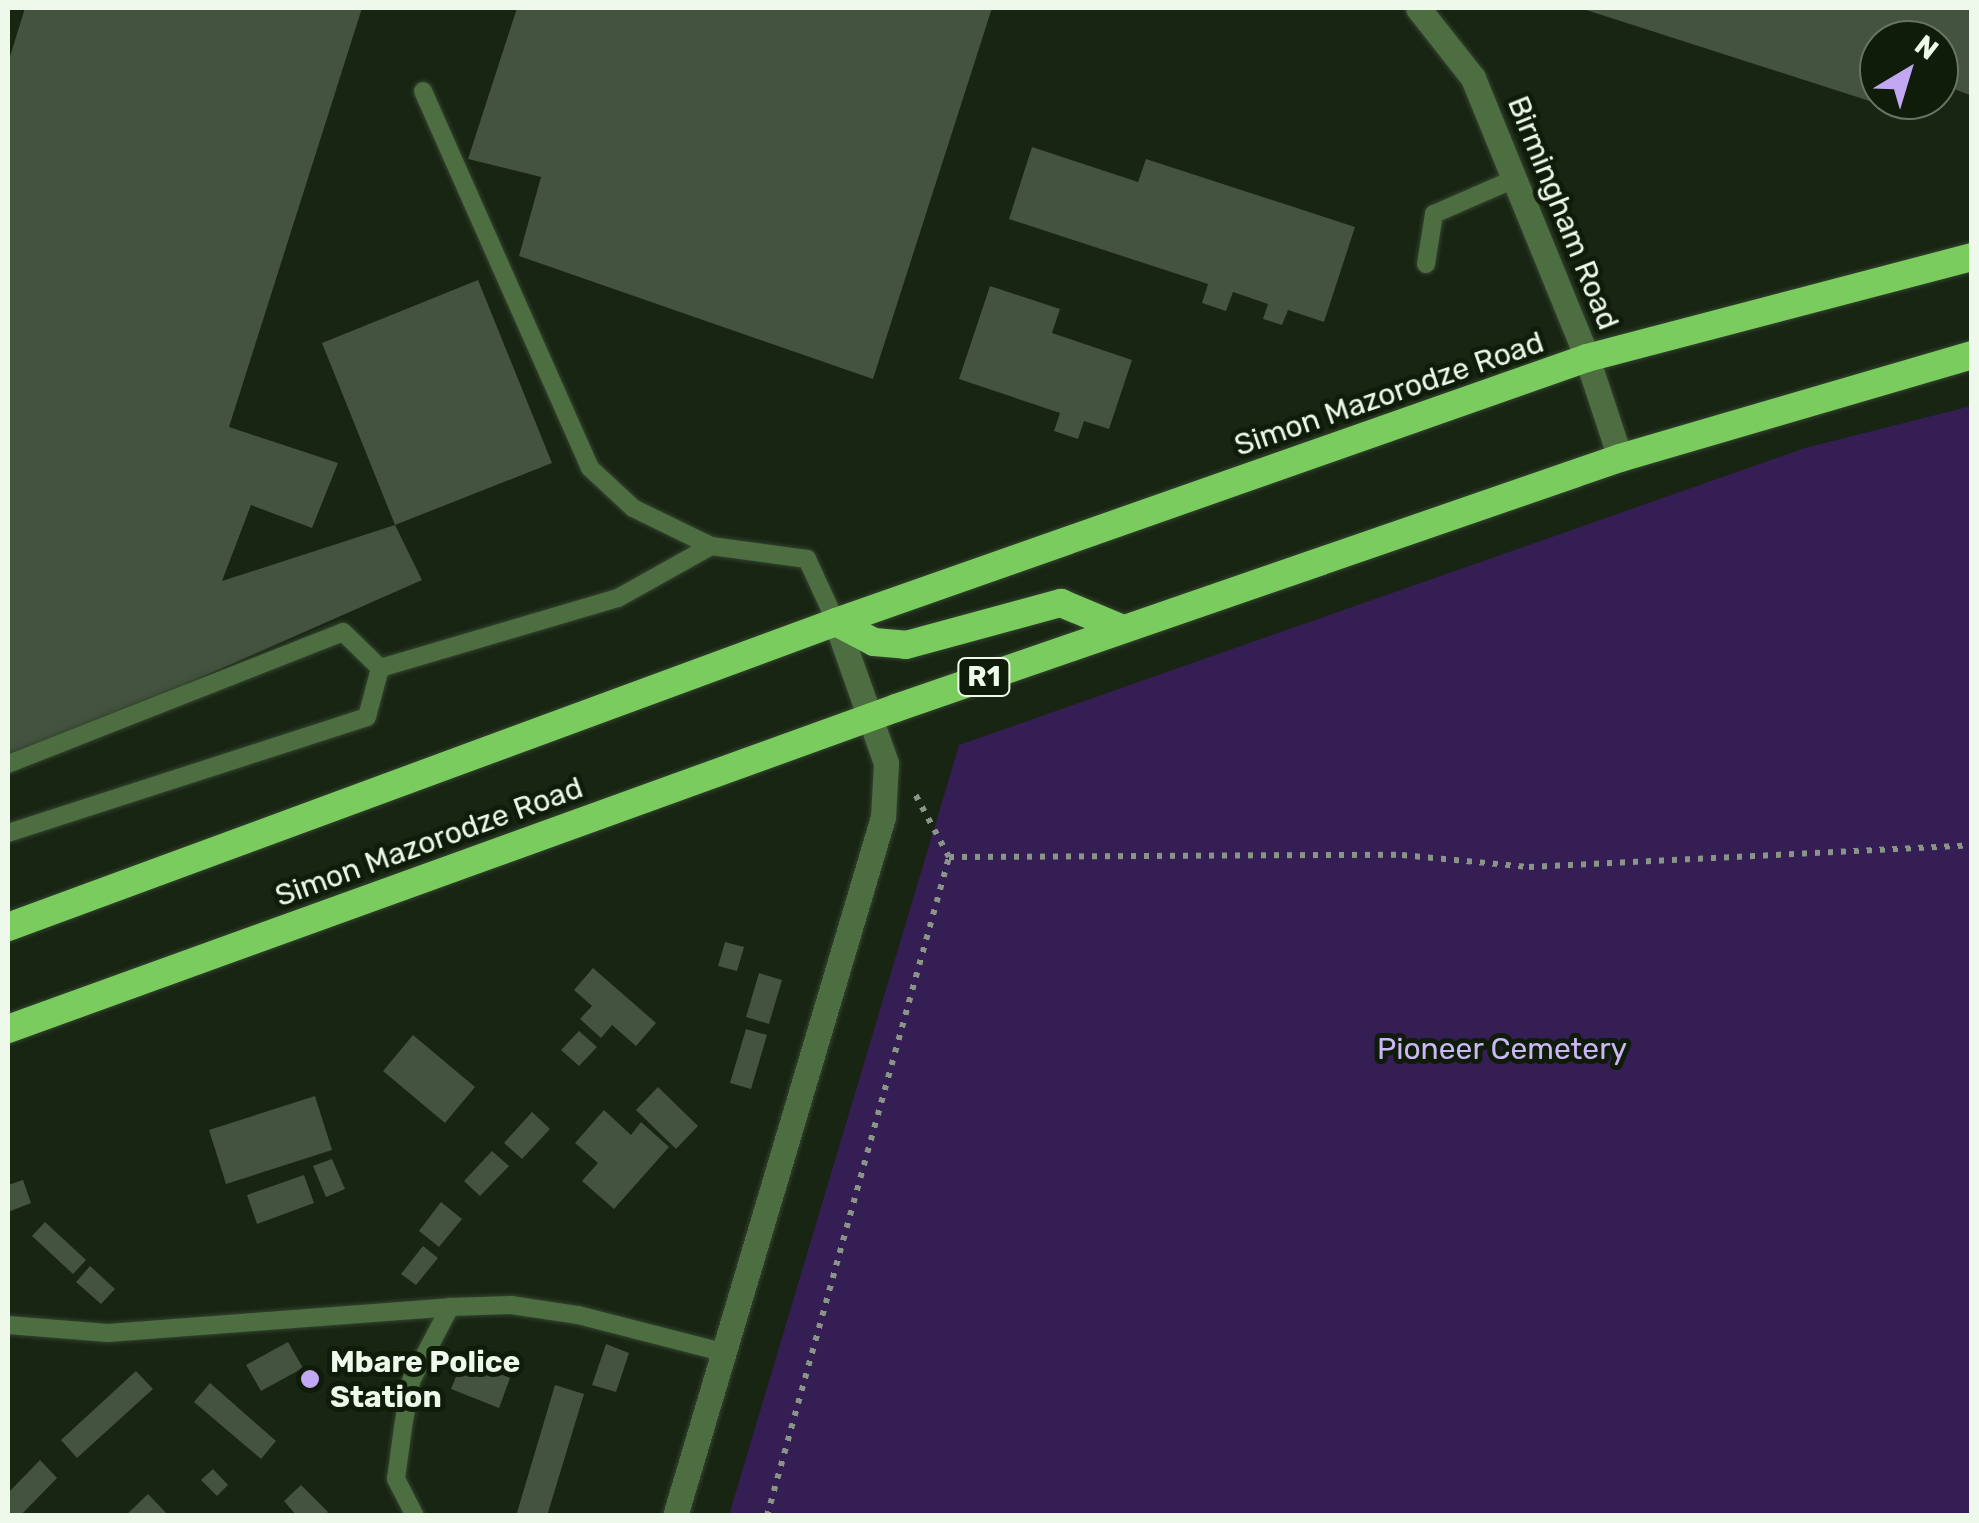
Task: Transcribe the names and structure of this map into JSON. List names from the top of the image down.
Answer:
{
  "streets": {
    "highway": ["Simon Mazorodze Road", "R1"],
    "street": ["Birmingham Road"]
  },
  "crossings": [
    ["Birmingham Road", "Simon Mazorodze Road"]
  ],
  "parks": ["Pioneer Cemetery"],
  "places": ["Mbare Police Station"],
  "north": "top right"
}
